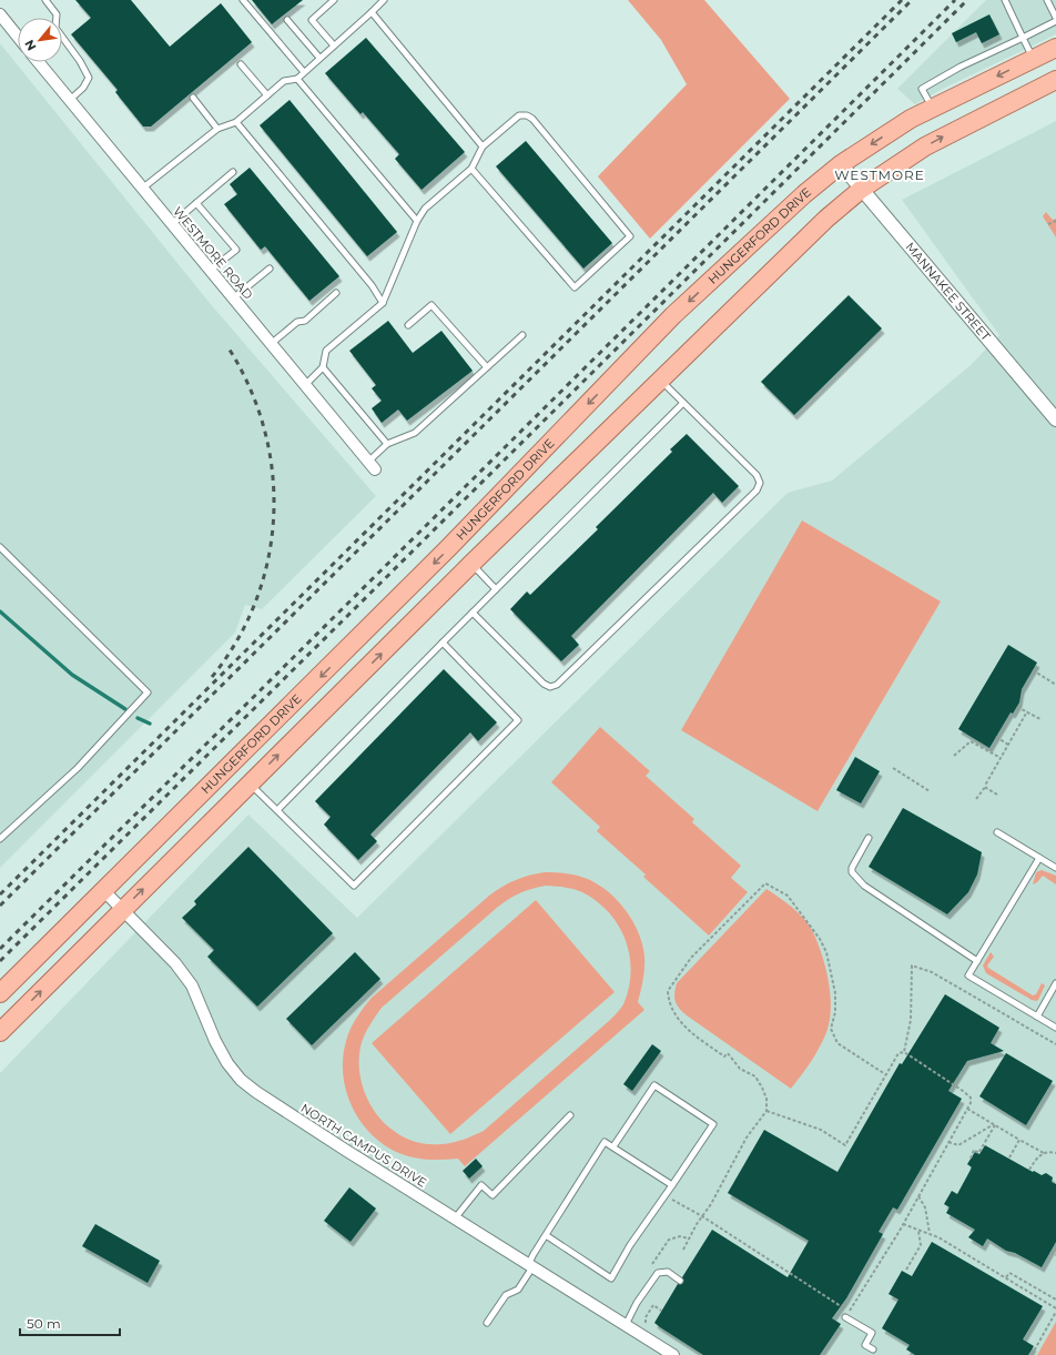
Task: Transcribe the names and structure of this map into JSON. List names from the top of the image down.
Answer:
{
  "streets": {
    "main road": ["HUNGERFORD DRIVE"],
    "street": ["WESTMORE ROAD", "MANNAKEE STREET", "NORTH CAMPUS DRIVE"]
  },
  "crossings": [
    ["HUNGERFORD DRIVE", "MANNAKEE STREET"],
    ["HUNGERFORD DRIVE", "NORTH CAMPUS DRIVE"]
  ],
  "districts": ["WESTMORE"],
  "scale_bar": "50 m",
  "north": "bottom left"
}
